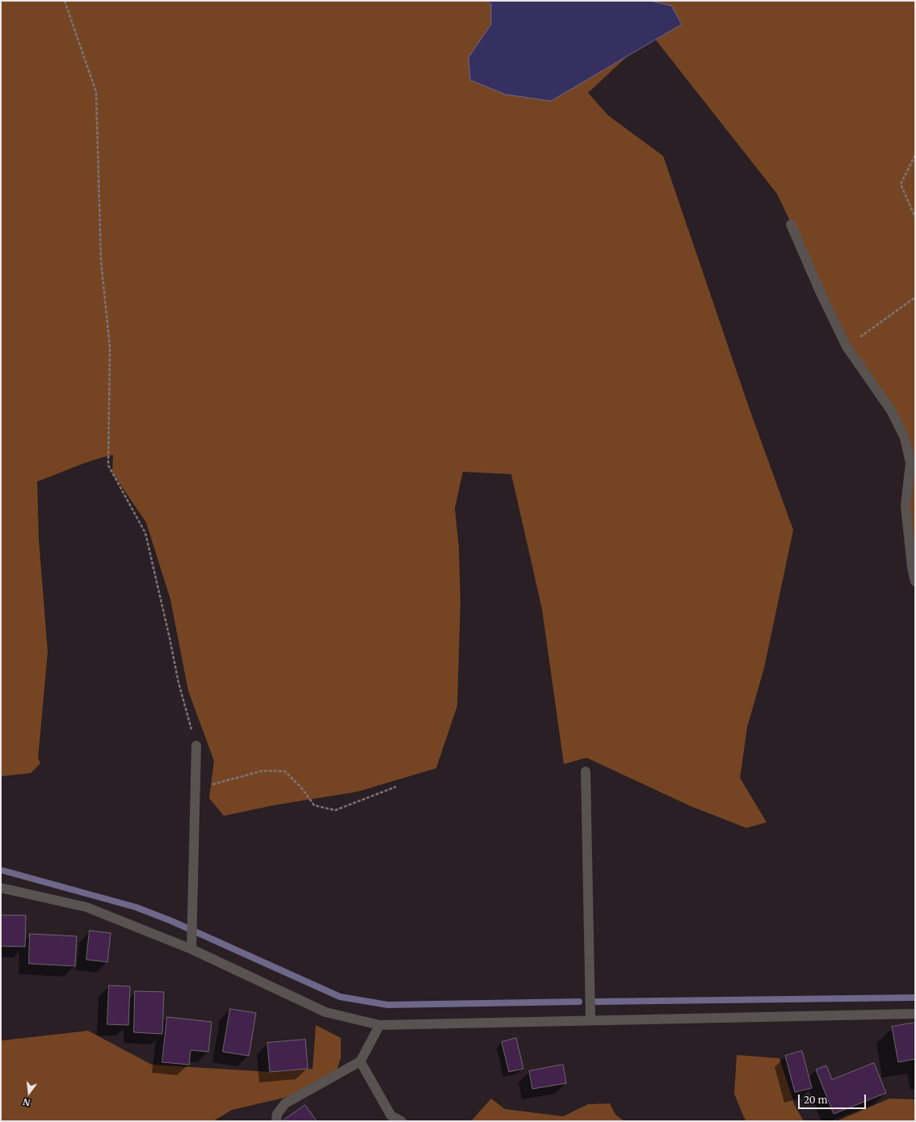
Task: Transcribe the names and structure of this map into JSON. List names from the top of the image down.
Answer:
{
  "scale_bar": "20 m",
  "north": "bottom"
}
